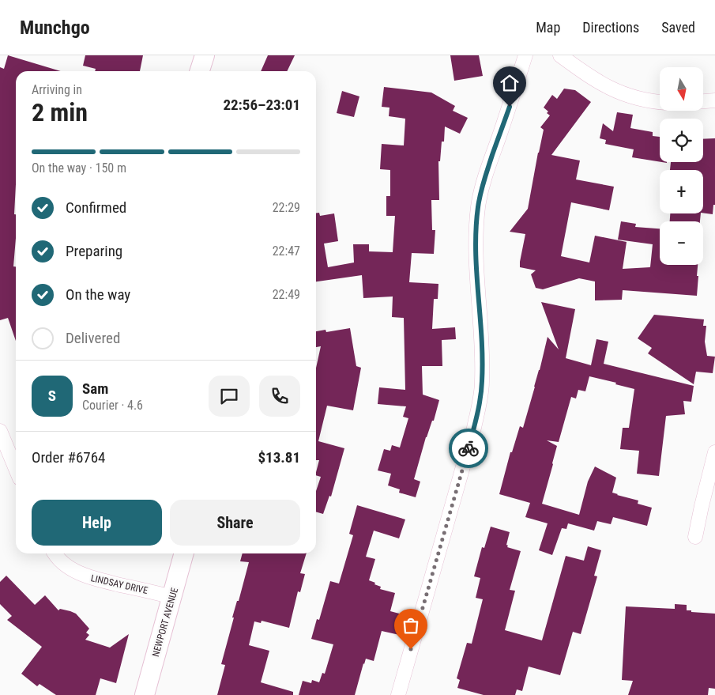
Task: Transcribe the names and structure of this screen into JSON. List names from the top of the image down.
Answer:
{
  "streets": {
    "street": ["LINDSAY DRIVE", "NEWPORT AVENUE"]
  },
  "crossings": [
    ["LINDSAY DRIVE", "NEWPORT AVENUE"]
  ],
  "north": "bottom",
  "page": {
    "header": "Munchgo",
    "nav": ["Map", "Directions", "Saved"],
    "map_buttons": ["+", "−"],
    "heading": ["2 min", "Arriving in", "22:56–23:01"],
    "panel": [
      "Sam",
      "Courier · 4.6",
      "Order #6764",
      "$13.81"
    ],
    "bar": "On the way · 150 m",
    "list": [
      ["Confirmed", "22:29"],
      ["Preparing", "22:47"],
      ["On the way", "22:49"],
      "Delivered"
    ],
    "round": "S",
    "buttons": ["Help", "Share"]
  }
}
